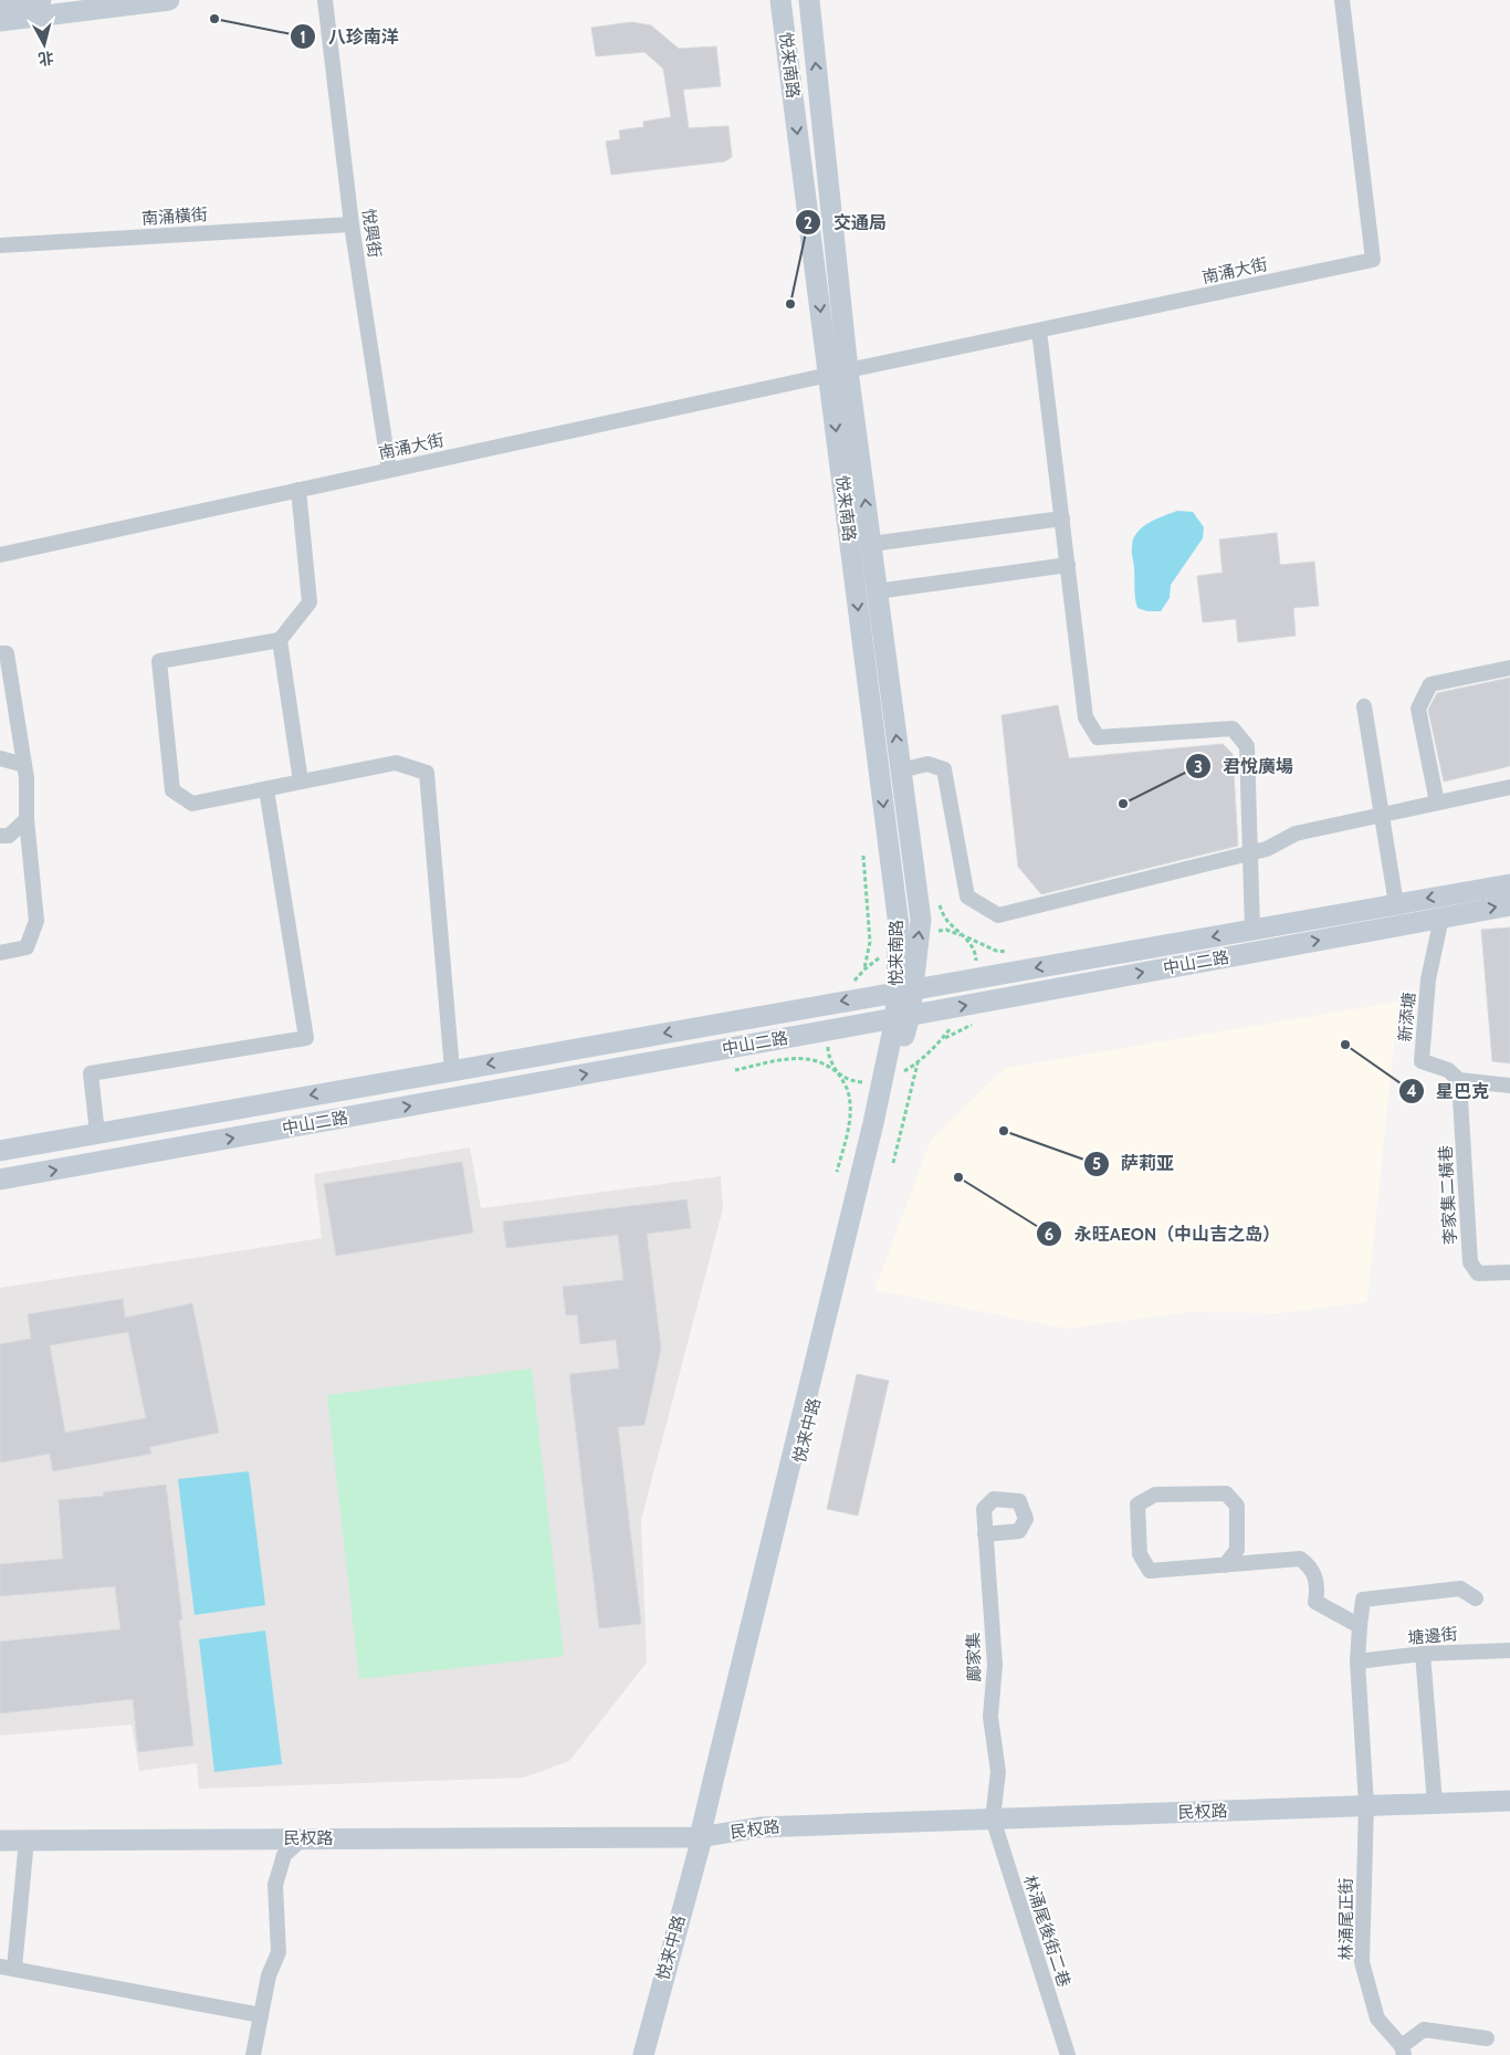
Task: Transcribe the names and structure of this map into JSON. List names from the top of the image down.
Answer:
{
  "streets": {
    "street": [
      "悦来南路",
      "南涌橫街",
      "悅興街",
      "南涌大街",
      "中山二路",
      "新添塘",
      "李家集二橫巷",
      "悦来中路",
      "塘邊街",
      "鄺家集",
      "民权路",
      "林涌尾正街",
      "林涌尾後街二巷"
    ]
  },
  "crossings": [
    ["悦来南路", "南涌大街"],
    ["悦来南路", "中山二路"],
    ["悦来南路", "悦来中路"],
    ["南涌橫街", "悅興街"],
    ["悅興街", "南涌大街"],
    ["中山二路", "新添塘"],
    ["中山二路", "悦来中路"],
    ["新添塘", "李家集二橫巷"],
    ["悦来中路", "民权路"],
    ["塘邊街", "林涌尾正街"],
    ["鄺家集", "民权路"],
    ["鄺家集", "林涌尾後街二巷"],
    ["民权路", "林涌尾正街"],
    ["民权路", "林涌尾後街二巷"]
  ],
  "places": [
    "八珍南洋",
    "交通局",
    "君悅廣場",
    "星巴克",
    "萨莉亚",
    "永旺AEON（中山吉之岛）"
  ],
  "north": "bottom"
}
